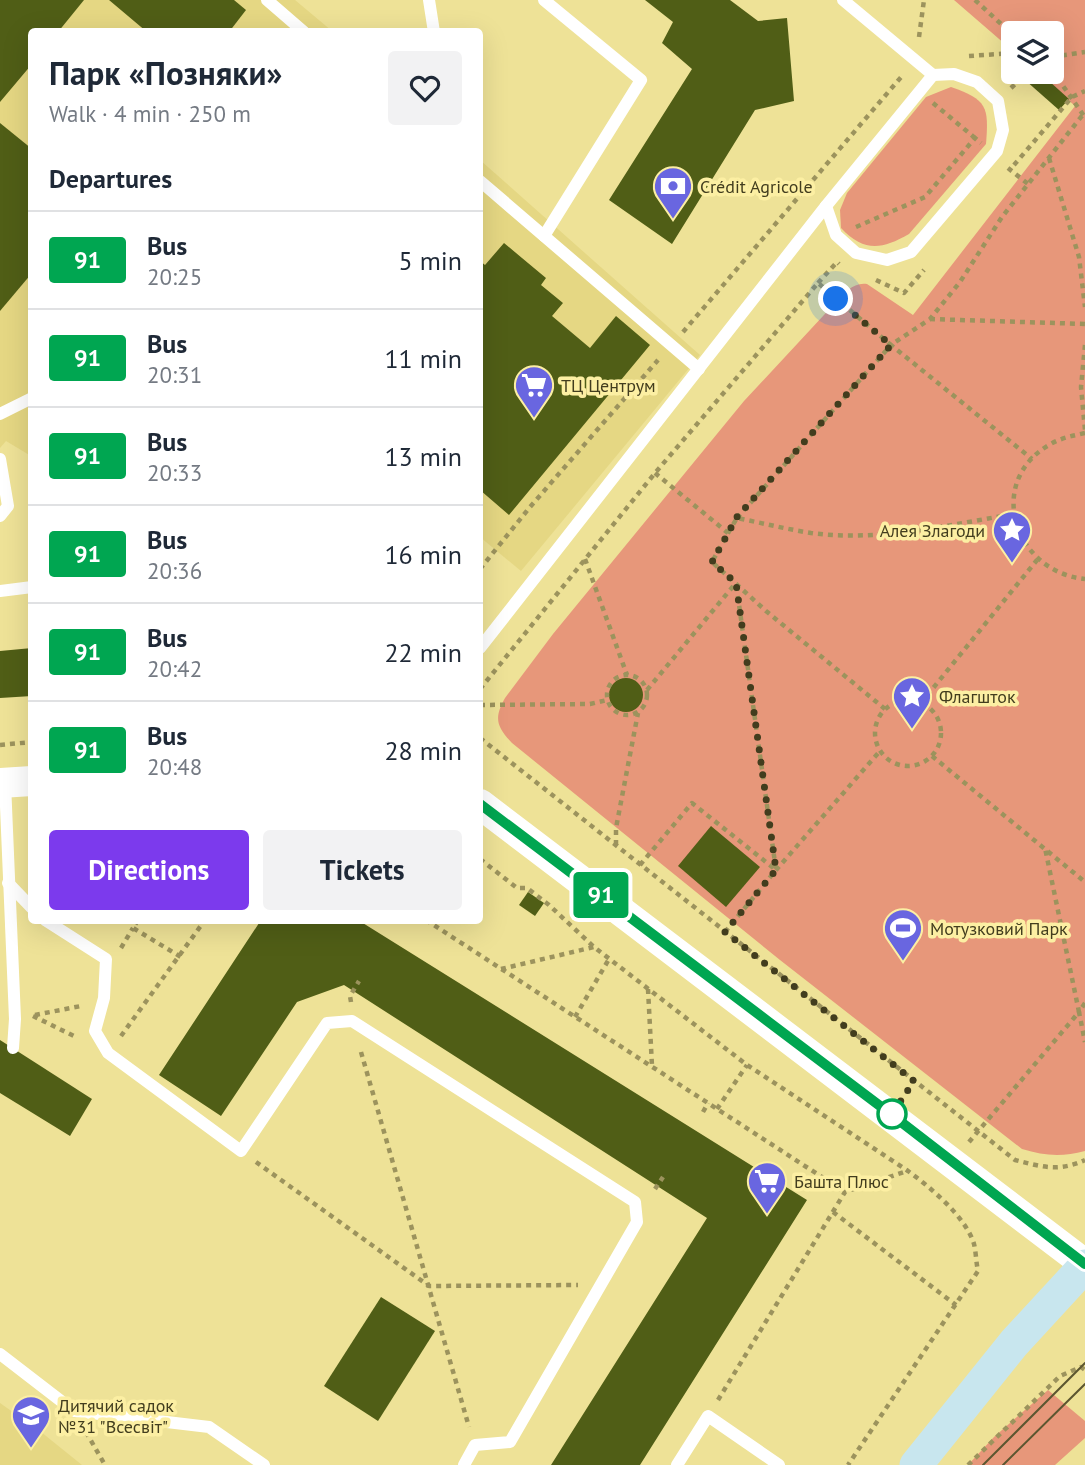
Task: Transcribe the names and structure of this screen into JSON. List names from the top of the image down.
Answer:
{
  "places": {
    "bank": ["Crédit Agricole"],
    "supermarket": ["ТЦ Центрум", "Башта Плюс"],
    "place": ["Алея Злагоди", "Флагшток"],
    "sports": ["Мотузковий Парк"],
    "school or university": ["Дитячий садок №31 \"Всесвіт\""]
  },
  "lines": ["bus line 91"],
  "page": {
    "on_map": "91",
    "heading": [
      ["Парк «Позняки»", "Walk · 4 min · 250 m"],
      "Departures"
    ],
    "list": [
      {
        "mark": "91",
        "name": "Bus",
        "note": "20:25",
        "value": "5 min"
      },
      {
        "mark": "91",
        "name": "Bus",
        "note": "20:31",
        "value": "11 min"
      },
      {
        "mark": "91",
        "name": "Bus",
        "note": "20:33",
        "value": "13 min"
      },
      {
        "mark": "91",
        "name": "Bus",
        "note": "20:36",
        "value": "16 min"
      },
      {
        "mark": "91",
        "name": "Bus",
        "note": "20:42",
        "value": "22 min"
      },
      {
        "mark": "91",
        "name": "Bus",
        "note": "20:48",
        "value": "28 min"
      }
    ],
    "buttons": ["Directions", "Tickets"]
  }
}
